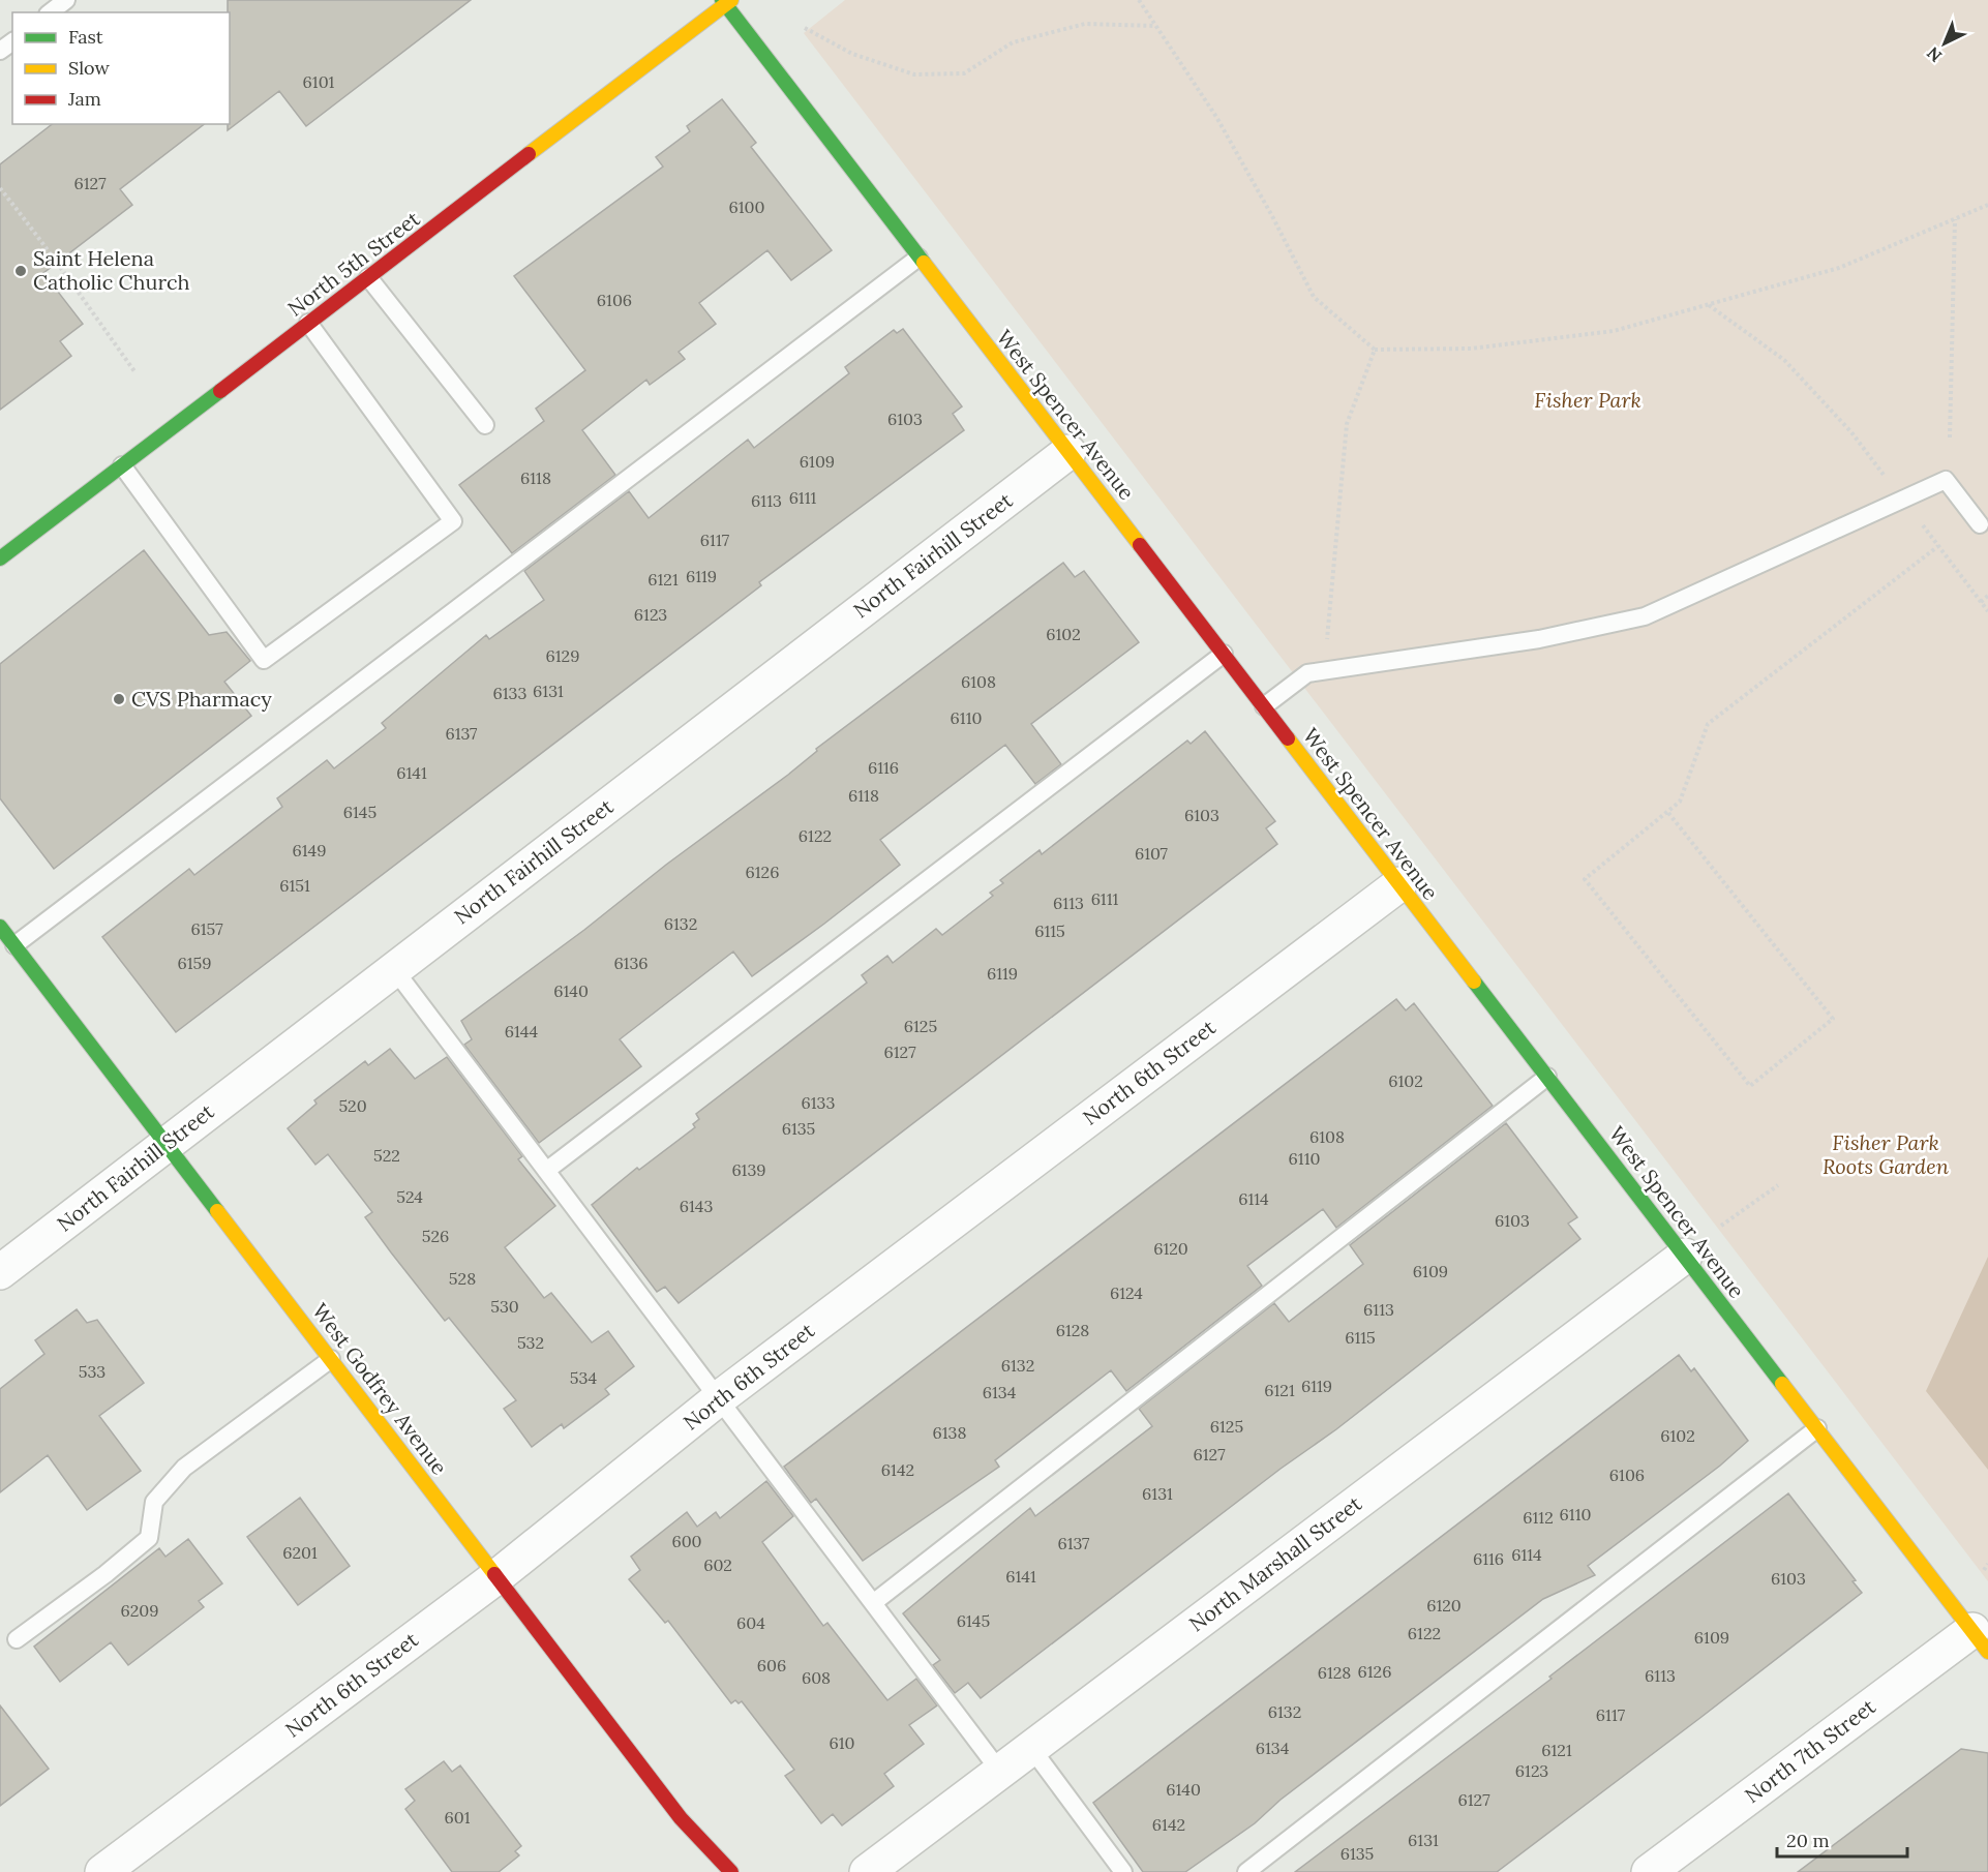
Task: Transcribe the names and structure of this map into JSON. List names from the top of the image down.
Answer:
{
  "streets": {
    "street": [
      "North 5th Street",
      "West Spencer Avenue",
      "North Fairhill Street",
      "North 6th Street",
      "West Godfrey Avenue",
      "North Marshall Street",
      "North 7th Street"
    ]
  },
  "crossings": [
    ["North 5th Street", "West Spencer Avenue"],
    ["West Spencer Avenue", "North Fairhill Street"],
    ["West Spencer Avenue", "North 6th Street"],
    ["West Spencer Avenue", "North Marshall Street"],
    ["West Spencer Avenue", "North 7th Street"],
    ["North Fairhill Street", "West Godfrey Avenue"],
    ["North 6th Street", "West Godfrey Avenue"]
  ],
  "parks": ["Fisher Park", "Fisher Park Roots Garden"],
  "places": ["Saint Helena Catholic Church", "CVS Pharmacy"],
  "house_numbers": [
    "6101",
    "6127",
    "6100",
    "6106",
    "6103",
    "6109",
    "6118",
    "6111",
    "6113",
    "6117",
    "6119",
    "6121",
    "6123",
    "6102",
    "6129",
    "6108",
    "6131",
    "6133",
    "6110",
    "6137",
    "6116",
    "6141",
    "6118",
    "6145",
    "6103",
    "6122",
    "6149",
    "6107",
    "6126",
    "6151",
    "6111",
    "6113",
    "6132",
    "6157",
    "6115",
    "6159",
    "6136",
    "6119",
    "6140",
    "6125",
    "6144",
    "6127",
    "6102",
    "6133",
    "520",
    "6135",
    "6108",
    "522",
    "6110",
    "6139",
    "524",
    "6114",
    "6143",
    "6103",
    "526",
    "6120",
    "6109",
    "528",
    "6124",
    "530",
    "6113",
    "6128",
    "6115",
    "532",
    "6132",
    "533",
    "534",
    "6119",
    "6121",
    "6134",
    "6125",
    "6138",
    "6102",
    "6127",
    "6142",
    "6106",
    "6131",
    "6110",
    "6112",
    "600",
    "6137",
    "6201",
    "6114",
    "6116",
    "602",
    "6141",
    "6103",
    "6120",
    "6209",
    "6145",
    "604",
    "6122",
    "6109",
    "606",
    "6126",
    "6128",
    "6113",
    "608",
    "6132",
    "6117",
    "610",
    "6134",
    "6121",
    "6123",
    "6140",
    "6127",
    "601",
    "6142",
    "6131",
    "6135"
  ],
  "legend": ["Fast", "Slow", "Jam"],
  "scale_bar": "20 m",
  "north": "bottom left"
}
